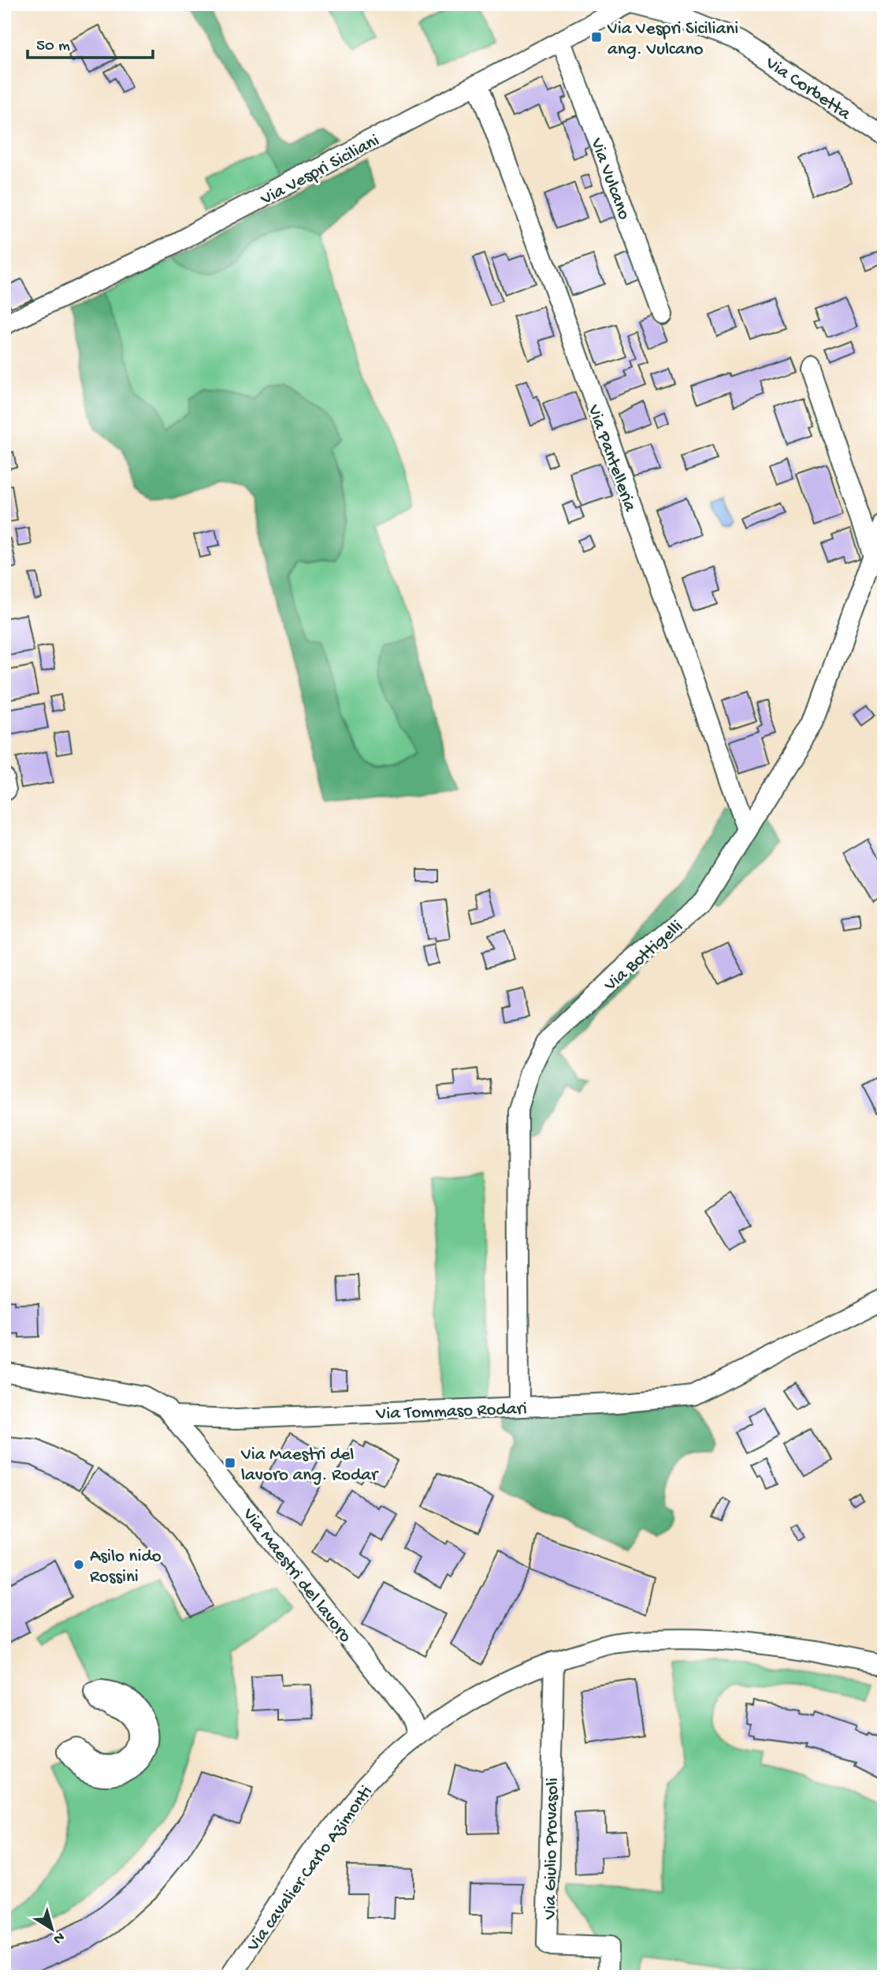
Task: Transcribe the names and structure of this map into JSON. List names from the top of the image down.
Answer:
{
  "streets": {
    "street": [
      "Via Corbetta",
      "Via Vespri Siciliani",
      "Via Vulcano",
      "Via Pantelleria",
      "Via Bottigelli",
      "Via Tommaso Rodari",
      "Via Maestri del lavoro",
      "Via Giulio Provasoli",
      "Via cavalier Carlo Azimonti"
    ]
  },
  "crossings": [
    ["Via Corbetta", "Via Vespri Siciliani"],
    ["Via Vespri Siciliani", "Via Vulcano"],
    ["Via Vespri Siciliani", "Via Pantelleria"],
    ["Via Pantelleria", "Via Bottigelli"],
    ["Via Bottigelli", "Via Tommaso Rodari"],
    ["Via Tommaso Rodari", "Via Maestri del lavoro"],
    ["Via Maestri del lavoro", "Via cavalier Carlo Azimonti"],
    ["Via Giulio Provasoli", "Via cavalier Carlo Azimonti"]
  ],
  "places": {
    "transit": ["Via Vespri Siciliani ang. Vulcano", "Via Maestri del lavoro ang. Rodar"],
    "other": ["Asilo nido Rossini"]
  },
  "scale_bar": "50 m",
  "north": "bottom right"
}
